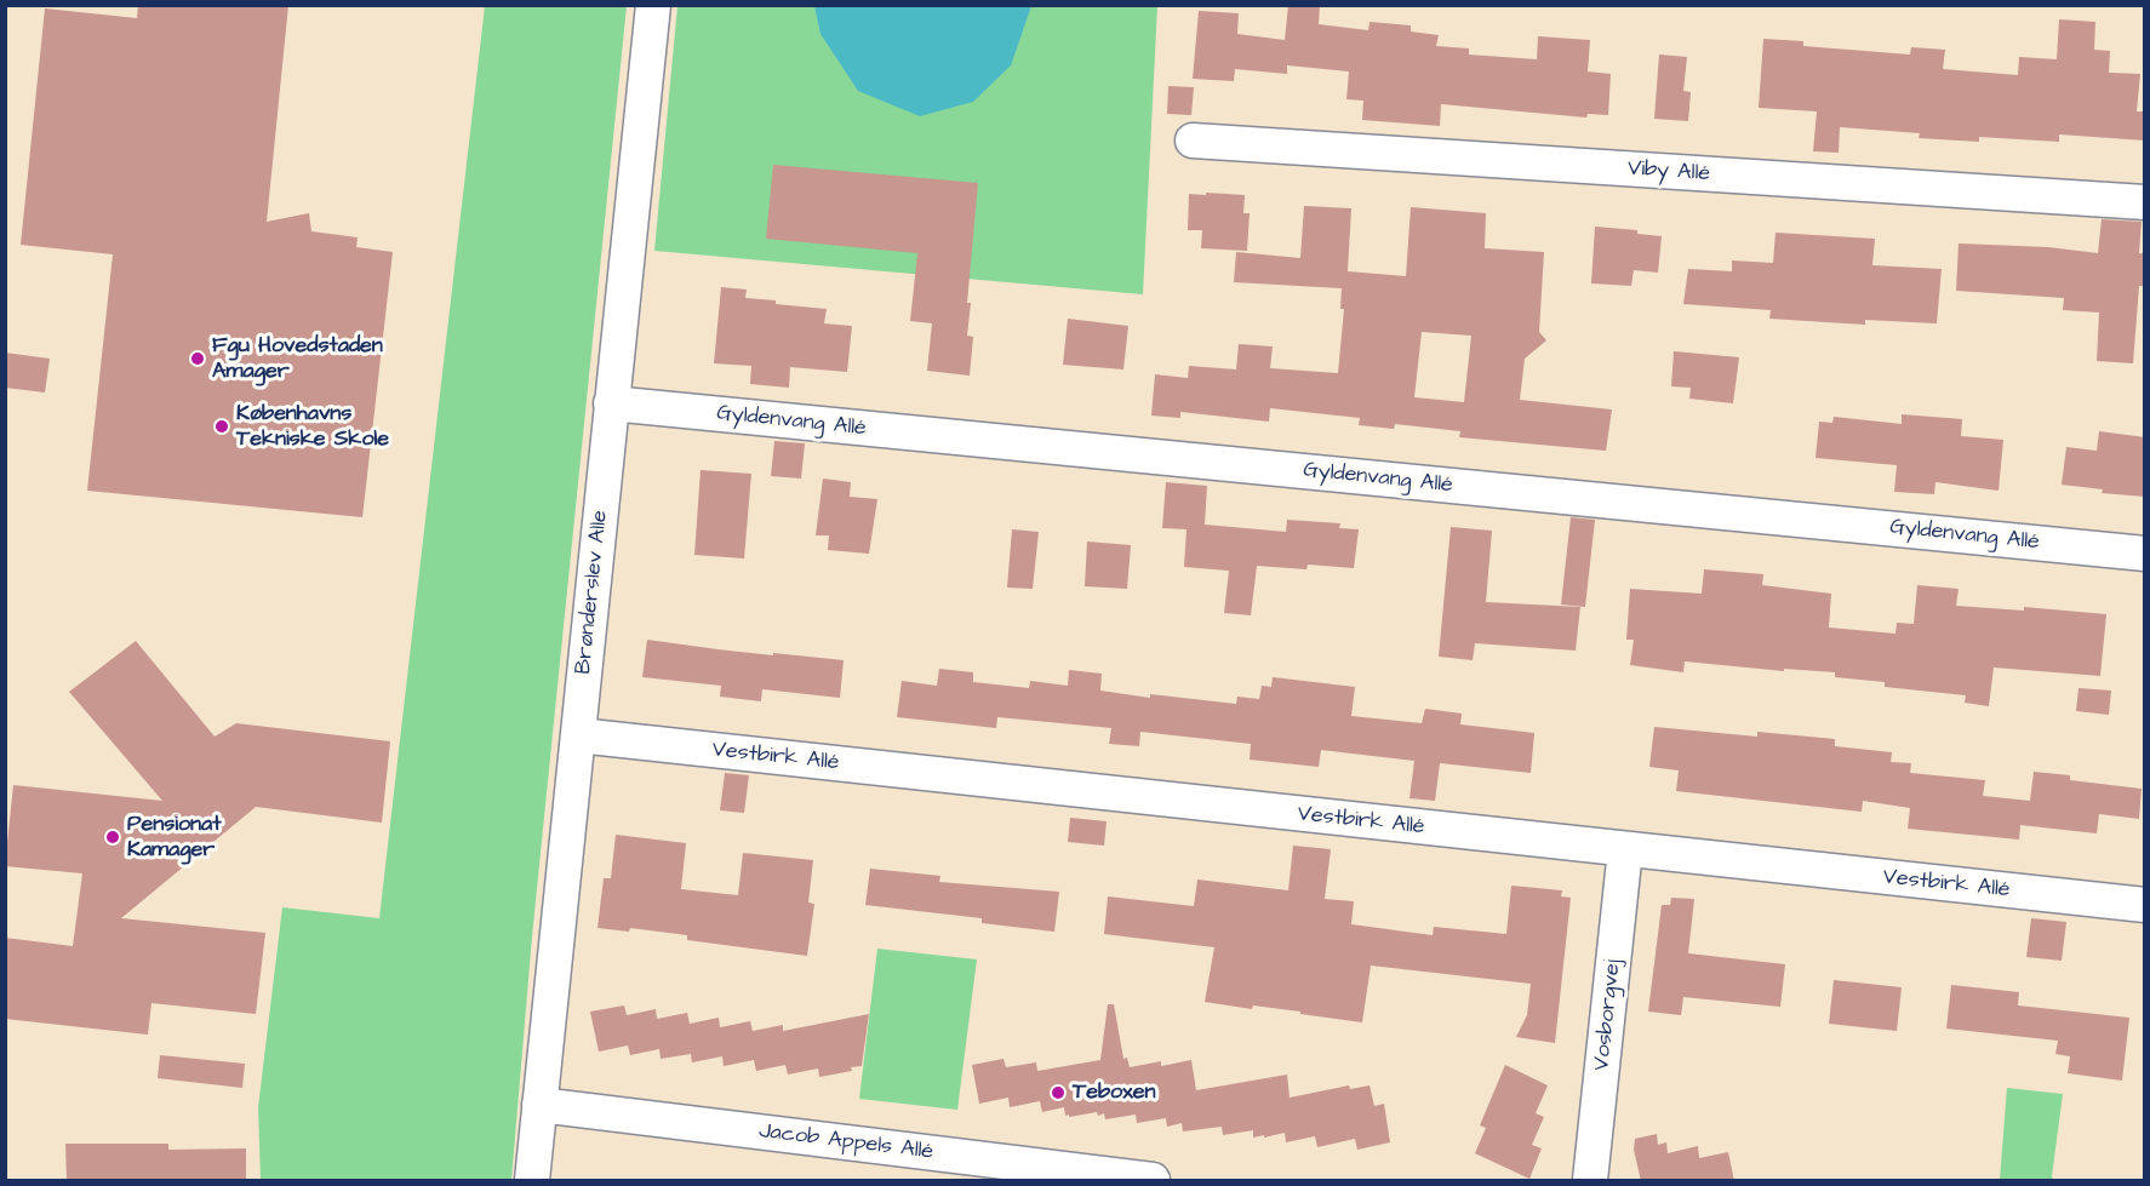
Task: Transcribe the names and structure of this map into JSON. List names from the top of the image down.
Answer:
{
  "streets": {
    "street": [
      "Viby Allé",
      "Gyldenvang Allé",
      "Brønderslev Alle",
      "Vestbirk Allé",
      "Vosborgvej",
      "Jacob Appels Allé"
    ]
  },
  "crossings": [
    ["Gyldenvang Allé", "Brønderslev Alle"],
    ["Brønderslev Alle", "Vestbirk Allé"],
    ["Brønderslev Alle", "Jacob Appels Allé"],
    ["Vestbirk Allé", "Vosborgvej"]
  ],
  "places": [
    "Fgu Hovedstaden Amager",
    "Københavns Tekniske Skole",
    "Pensionat Kamager",
    "Teboxen"
  ]
}
